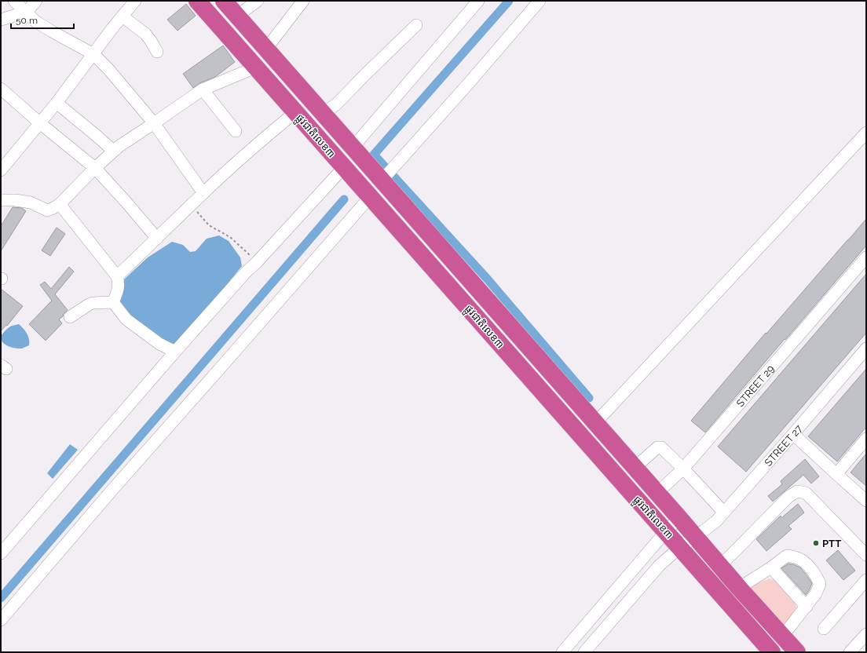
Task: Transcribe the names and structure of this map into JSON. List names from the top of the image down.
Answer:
{
  "streets": {
    "highway": ["ផ្លូវជាតិលេខ៣"],
    "street": ["STREET 29", "STREET 27"]
  },
  "crossings": [
    ["ផ្លូវជាតិលេខ៣", "STREET 29"],
    ["ផ្លូវជាតិលេខ៣", "STREET 27"]
  ],
  "places": ["PTT"],
  "scale_bar": "50 m"
}
